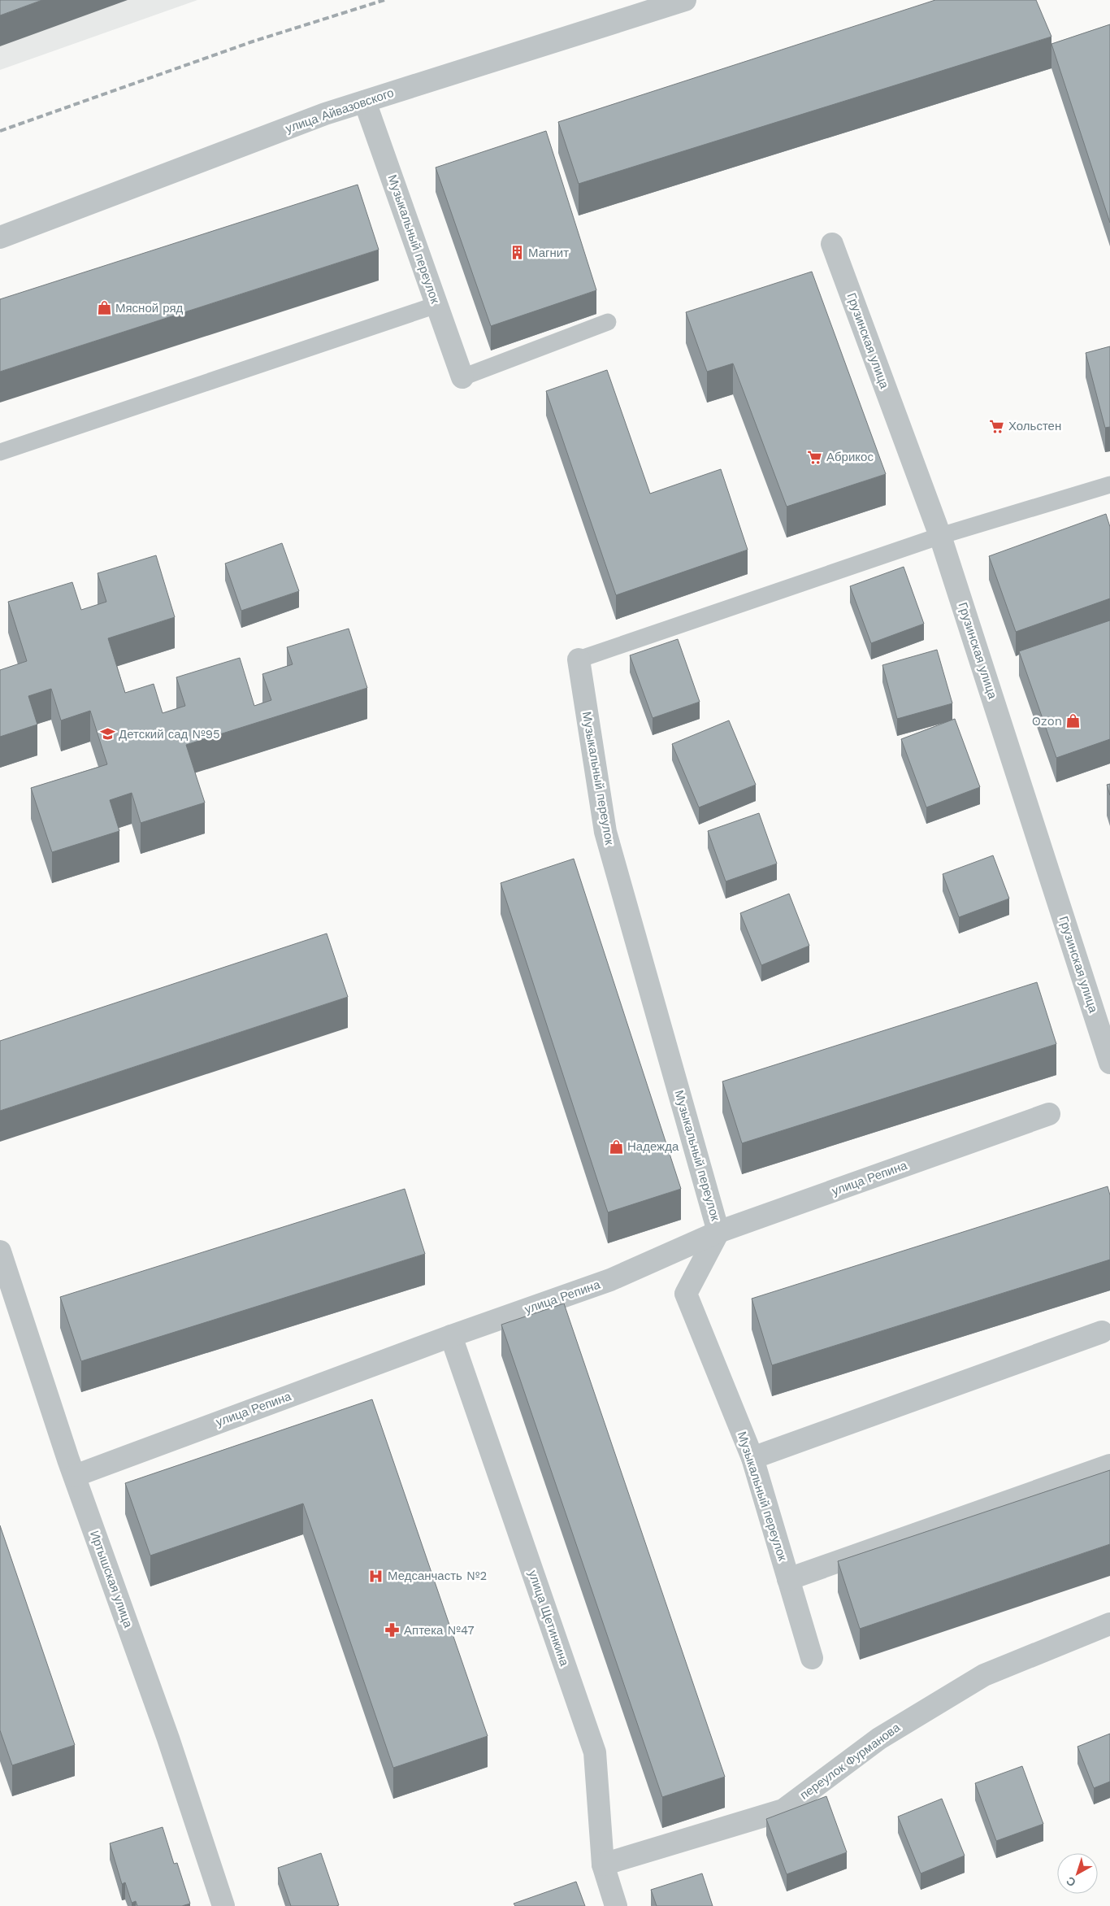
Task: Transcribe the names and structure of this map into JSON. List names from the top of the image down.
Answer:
{
  "streets": {
    "street": [
      "улица Айвазовского",
      "Музыкальный переулок",
      "Грузинская улица",
      "улица Репина",
      "Иртышская улица",
      "улица Щетинкина",
      "переулок Фурманова"
    ]
  },
  "crossings": [
    ["улица Айвазовского", "Музыкальный переулок"],
    ["Музыкальный переулок", "улица Репина"],
    ["улица Репина", "Иртышская улица"],
    ["улица Репина", "улица Щетинкина"],
    ["улица Щетинкина", "переулок Фурманова"]
  ],
  "places": {
    "building": ["Магнит"],
    "shop": ["Мясной ряд", "Ozon", "Надежда"],
    "supermarket": ["Хольстен", "Абрикос"],
    "school or university": ["Детский сад №95"],
    "hospital": ["Медсанчасть №2"],
    "pharmacy": ["Аптека №47"]
  },
  "north": "bottom left"
}
